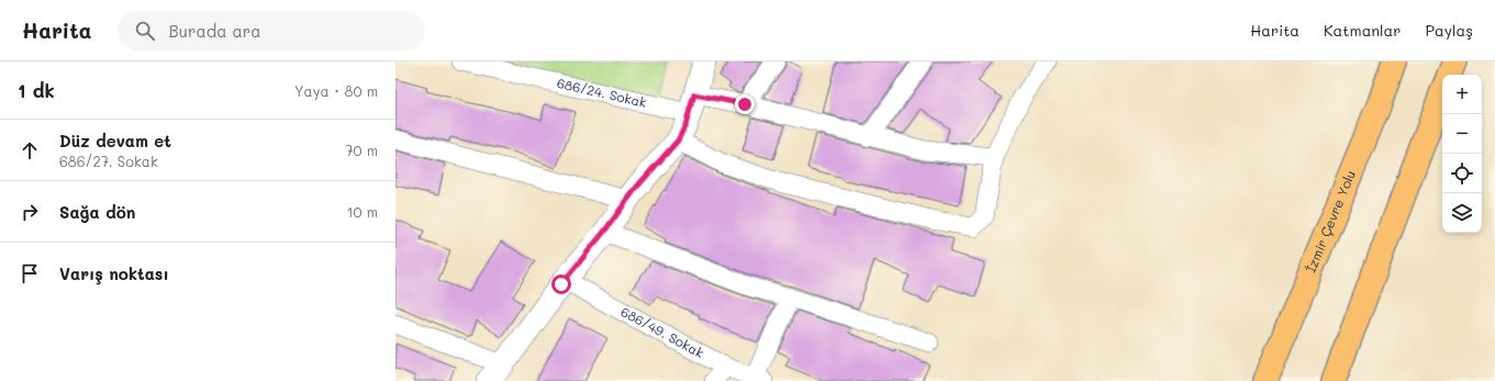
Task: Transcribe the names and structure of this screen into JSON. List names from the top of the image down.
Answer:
{
  "streets": {
    "highway": ["İzmir Çevre Yolu"],
    "street": ["686/24. Sokak", "686/49. Sokak"]
  },
  "page": {
    "header": "Harita",
    "search": "Burada ara",
    "nav": ["Harita", "Katmanlar", "Paylaş"],
    "heading": ["1 dk", "Yaya · 80 m"],
    "map_buttons": ["+", "−"],
    "list": [
      ["Düz devam et", "686/27. Sokak", "70 m"],
      ["Sağa dön", "10 m"],
      "Varış noktası"
    ]
  }
}
